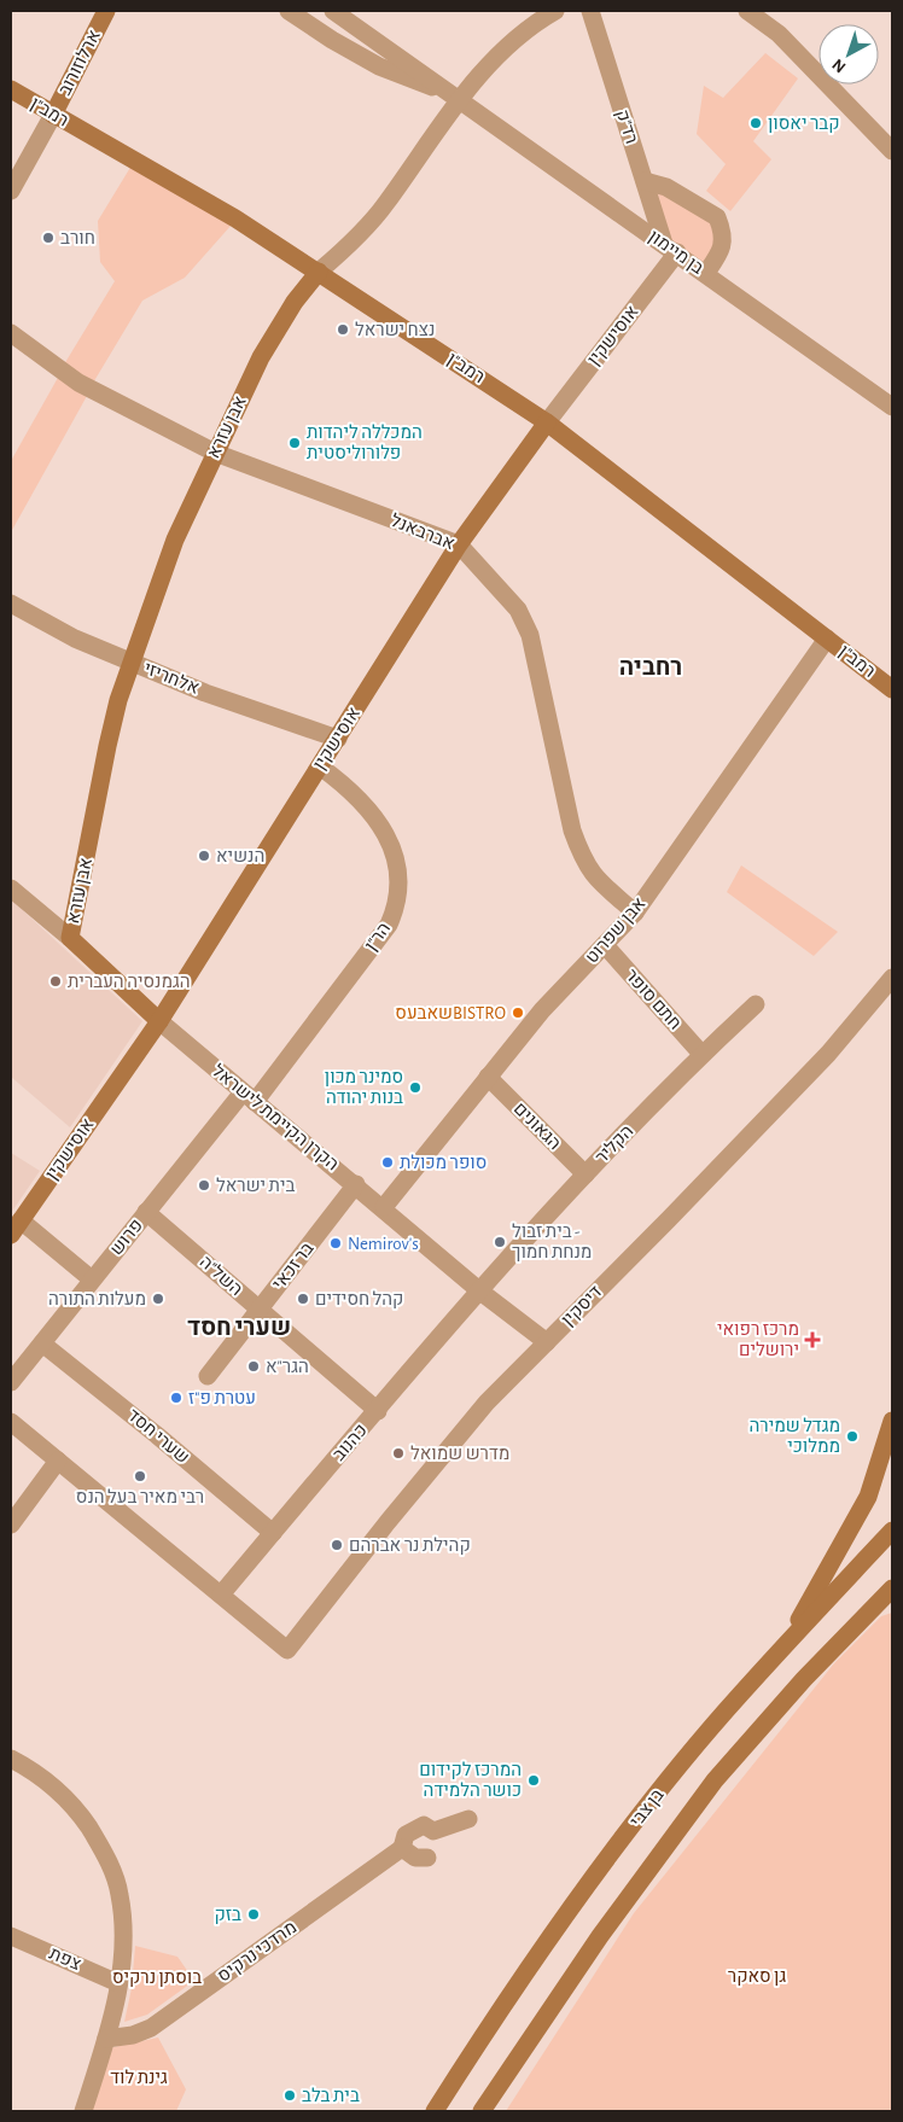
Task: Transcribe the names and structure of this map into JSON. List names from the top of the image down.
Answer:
{
  "streets": {
    "street": [
      "ארלוזורוב",
      "רמב\"ן",
      "רד\"ק",
      "בן מיימון",
      "אוסישקין",
      "אבן עזרא",
      "אברבאנל",
      "אלחריזי",
      "אבן שפרוט",
      "הר\"ן",
      "חתם סופר",
      "הקרן הקיימת לישראל",
      "הגאונים",
      "הקליר",
      "פרוש",
      "בר זכאי",
      "השל\"ה",
      "דיסקין",
      "שערי חסד",
      "כהנוב",
      "בן צבי",
      "מרדכי נרקיס",
      "צפת"
    ]
  },
  "crossings": [
    ["ארלוזורוב", "רמב\"ן"],
    ["רמב\"ן", "אוסישקין"],
    ["רמב\"ן", "אבן עזרא"],
    ["רמב\"ן", "אבן שפרוט"],
    ["רד\"ק", "בן מיימון"],
    ["רד\"ק", "אוסישקין"],
    ["בן מיימון", "אוסישקין"],
    ["בן מיימון", "אבן עזרא"],
    ["אוסישקין", "אברבאנל"],
    ["אוסישקין", "אלחריזי"],
    ["אוסישקין", "הר\"ן"],
    ["אוסישקין", "הקרן הקיימת לישראל"],
    ["אבן עזרא", "אברבאנל"],
    ["אבן עזרא", "אלחריזי"],
    ["אבן עזרא", "הקרן הקיימת לישראל"],
    ["אברבאנל", "אבן שפרוט"],
    ["אבן שפרוט", "חתם סופר"],
    ["אבן שפרוט", "הקרן הקיימת לישראל"],
    ["אבן שפרוט", "הגאונים"],
    ["הר\"ן", "הקרן הקיימת לישראל"],
    ["הר\"ן", "פרוש"],
    ["חתם סופר", "הקליר"],
    ["הקרן הקיימת לישראל", "הקליר"],
    ["הקרן הקיימת לישראל", "פרוש"],
    ["הקרן הקיימת לישראל", "בר זכאי"],
    ["הקרן הקיימת לישראל", "דיסקין"],
    ["הקרן הקיימת לישראל", "כהנוב"],
    ["הגאונים", "הקליר"],
    ["הקליר", "כהנוב"],
    ["פרוש", "השל\"ה"],
    ["פרוש", "שערי חסד"],
    ["בר זכאי", "השל\"ה"],
    ["השל\"ה", "כהנוב"],
    ["דיסקין", "כהנוב"],
    ["שערי חסד", "כהנוב"]
  ],
  "districts": ["רחביה", "שערי חסד"],
  "parks": ["גן סאקר", "בוסתן נרקיס", "גינת לוד"],
  "places": {
    "other": [
      "קבר יאסון",
      "חורב",
      "נצח ישראל",
      "המכללה ליהדות פלורוליסטית",
      "הנשיא",
      "הגמנסיה העברית",
      "שאבעסBISTRO",
      "סמינר מכון בנות יהודה",
      "סופר מכולת",
      "בית ישראל",
      "בית זבול - מנחת חמוך",
      "Nemirov's",
      "מעלות התורה",
      "קהל חסידים",
      "הגר\"א",
      "עטרת פ\"ז",
      "מגדל שמירה ממלוכי",
      "מדרש שמואל",
      "רבי מאיר בעל הנס",
      "קהילת נר אברהם",
      "המרכז לקידום כושר הלמידה",
      "בזק",
      "בית בלב"
    ],
    "health": ["מרכז רפואי ירושלים"]
  },
  "north": "bottom left"
}
